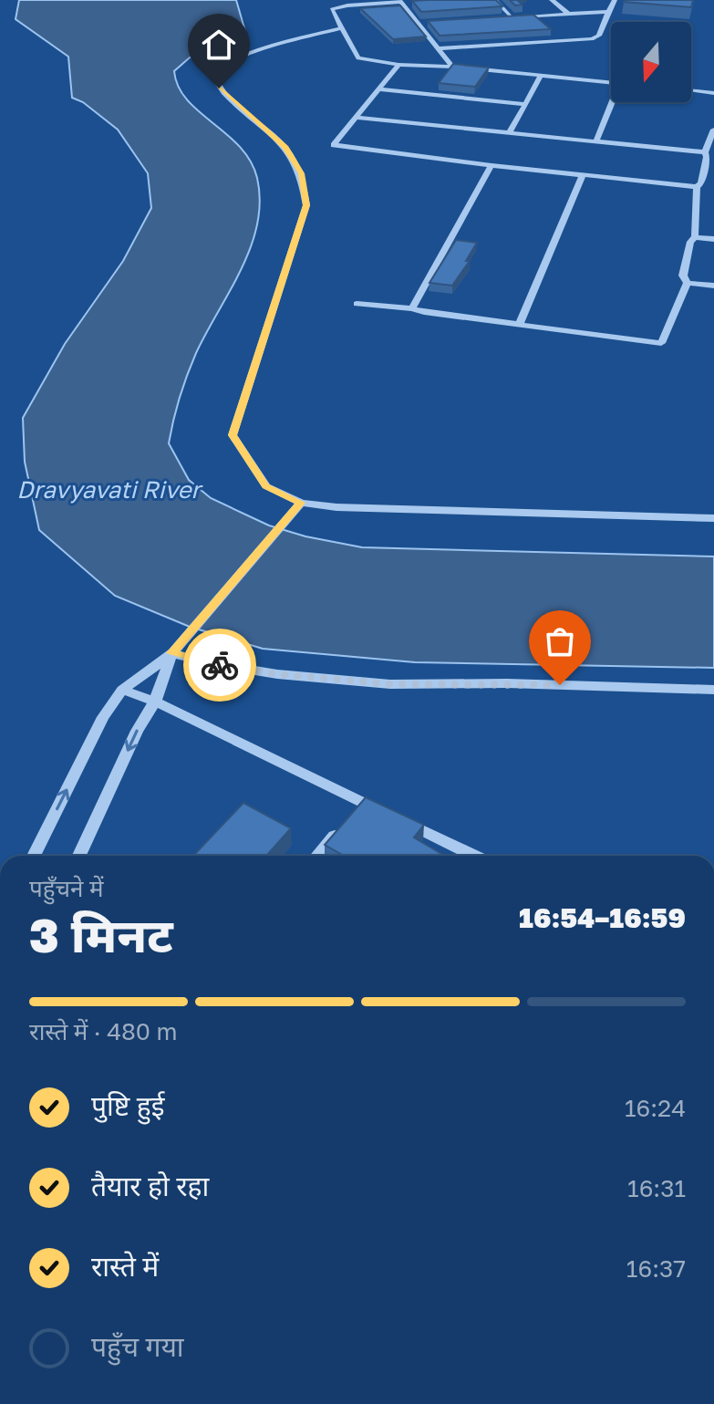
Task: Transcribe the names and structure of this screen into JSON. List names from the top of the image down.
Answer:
{
  "water": ["Dravyavati River"],
  "north": "bottom",
  "page": {
    "heading": ["3 मिनट", "पहुँचने में", "16:54–16:59"],
    "bar": "रास्ते में · 480 m",
    "list": [
      ["पुष्टि हुई", "16:24"],
      ["तैयार हो रहा", "16:31"],
      ["रास्ते में", "16:37"],
      "पहुँच गया"
    ]
  }
}
